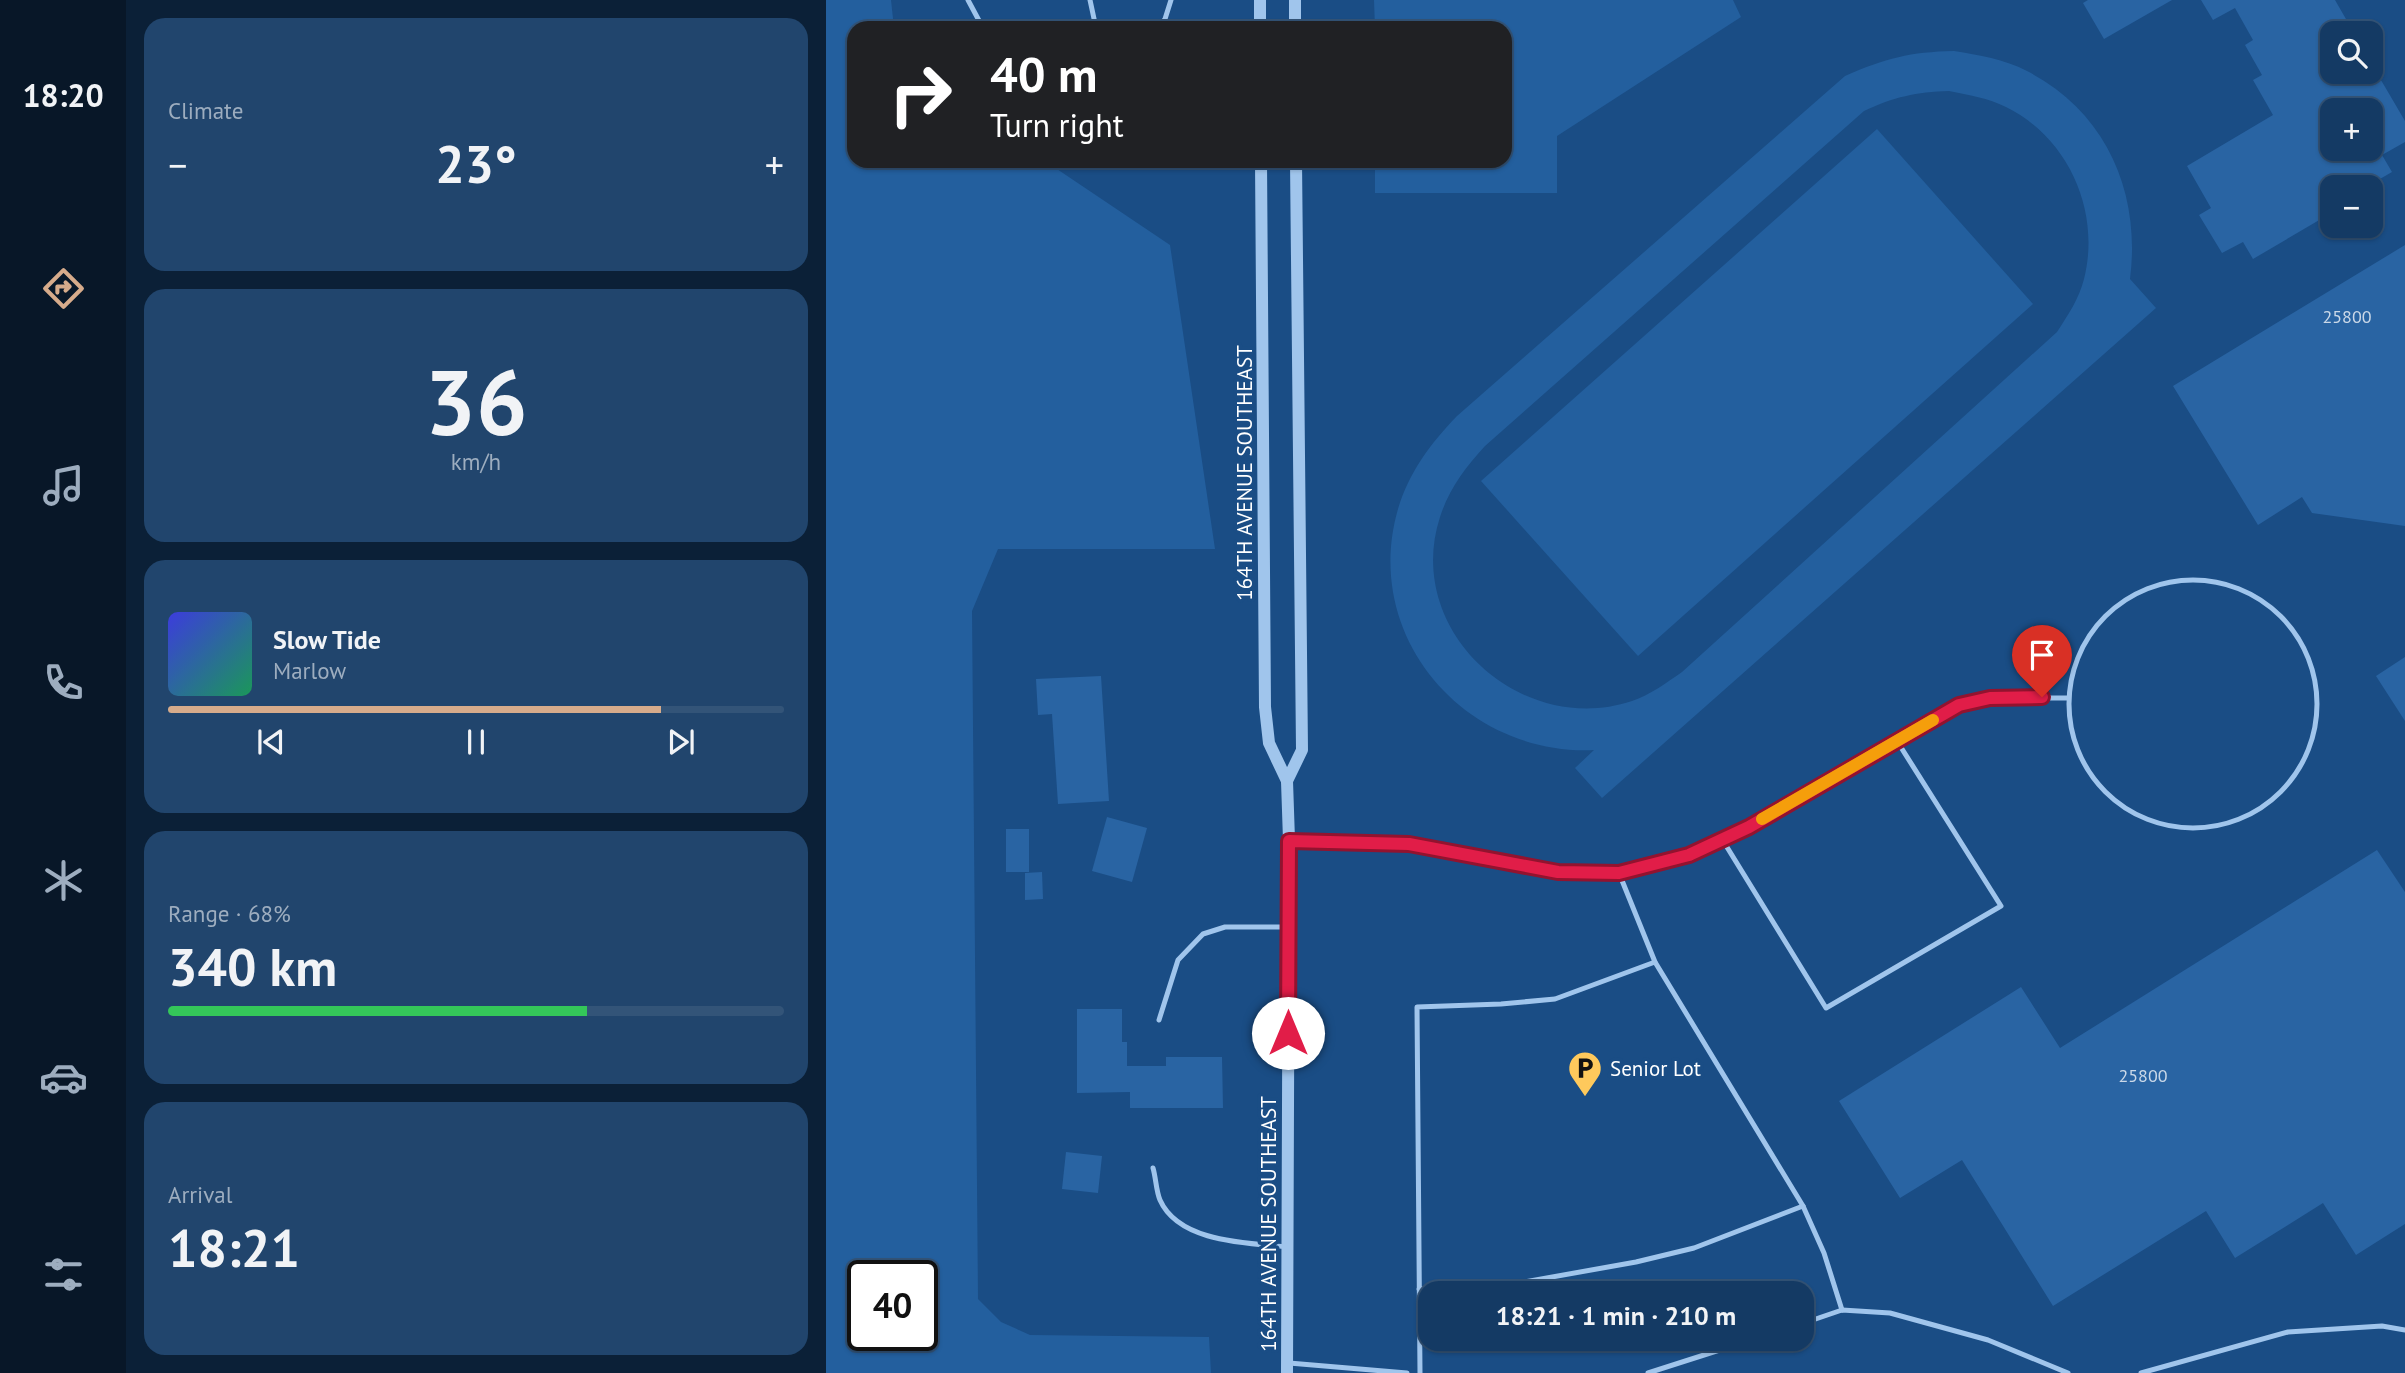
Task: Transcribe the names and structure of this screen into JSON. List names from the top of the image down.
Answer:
{
  "streets": {
    "street": ["164TH AVENUE SOUTHEAST"]
  },
  "places": {
    "parking": ["Senior Lot"]
  },
  "house_numbers": ["25800", "25800"],
  "page": {
    "tabs": "18:20",
    "tile": [
      "Climate",
      ["36", "km/h"],
      ["Range · 68%", "340 km"],
      ["Arrival", "18:21"]
    ],
    "map_buttons": ["+", "−"],
    "turn": ["40 m", "Turn right"],
    "heat": ["−", "23°", "+"],
    "song": ["Slow Tide", "Marlow"],
    "limit": "40",
    "trip": "18:21 · 1 min · 210 m"
  }
}
